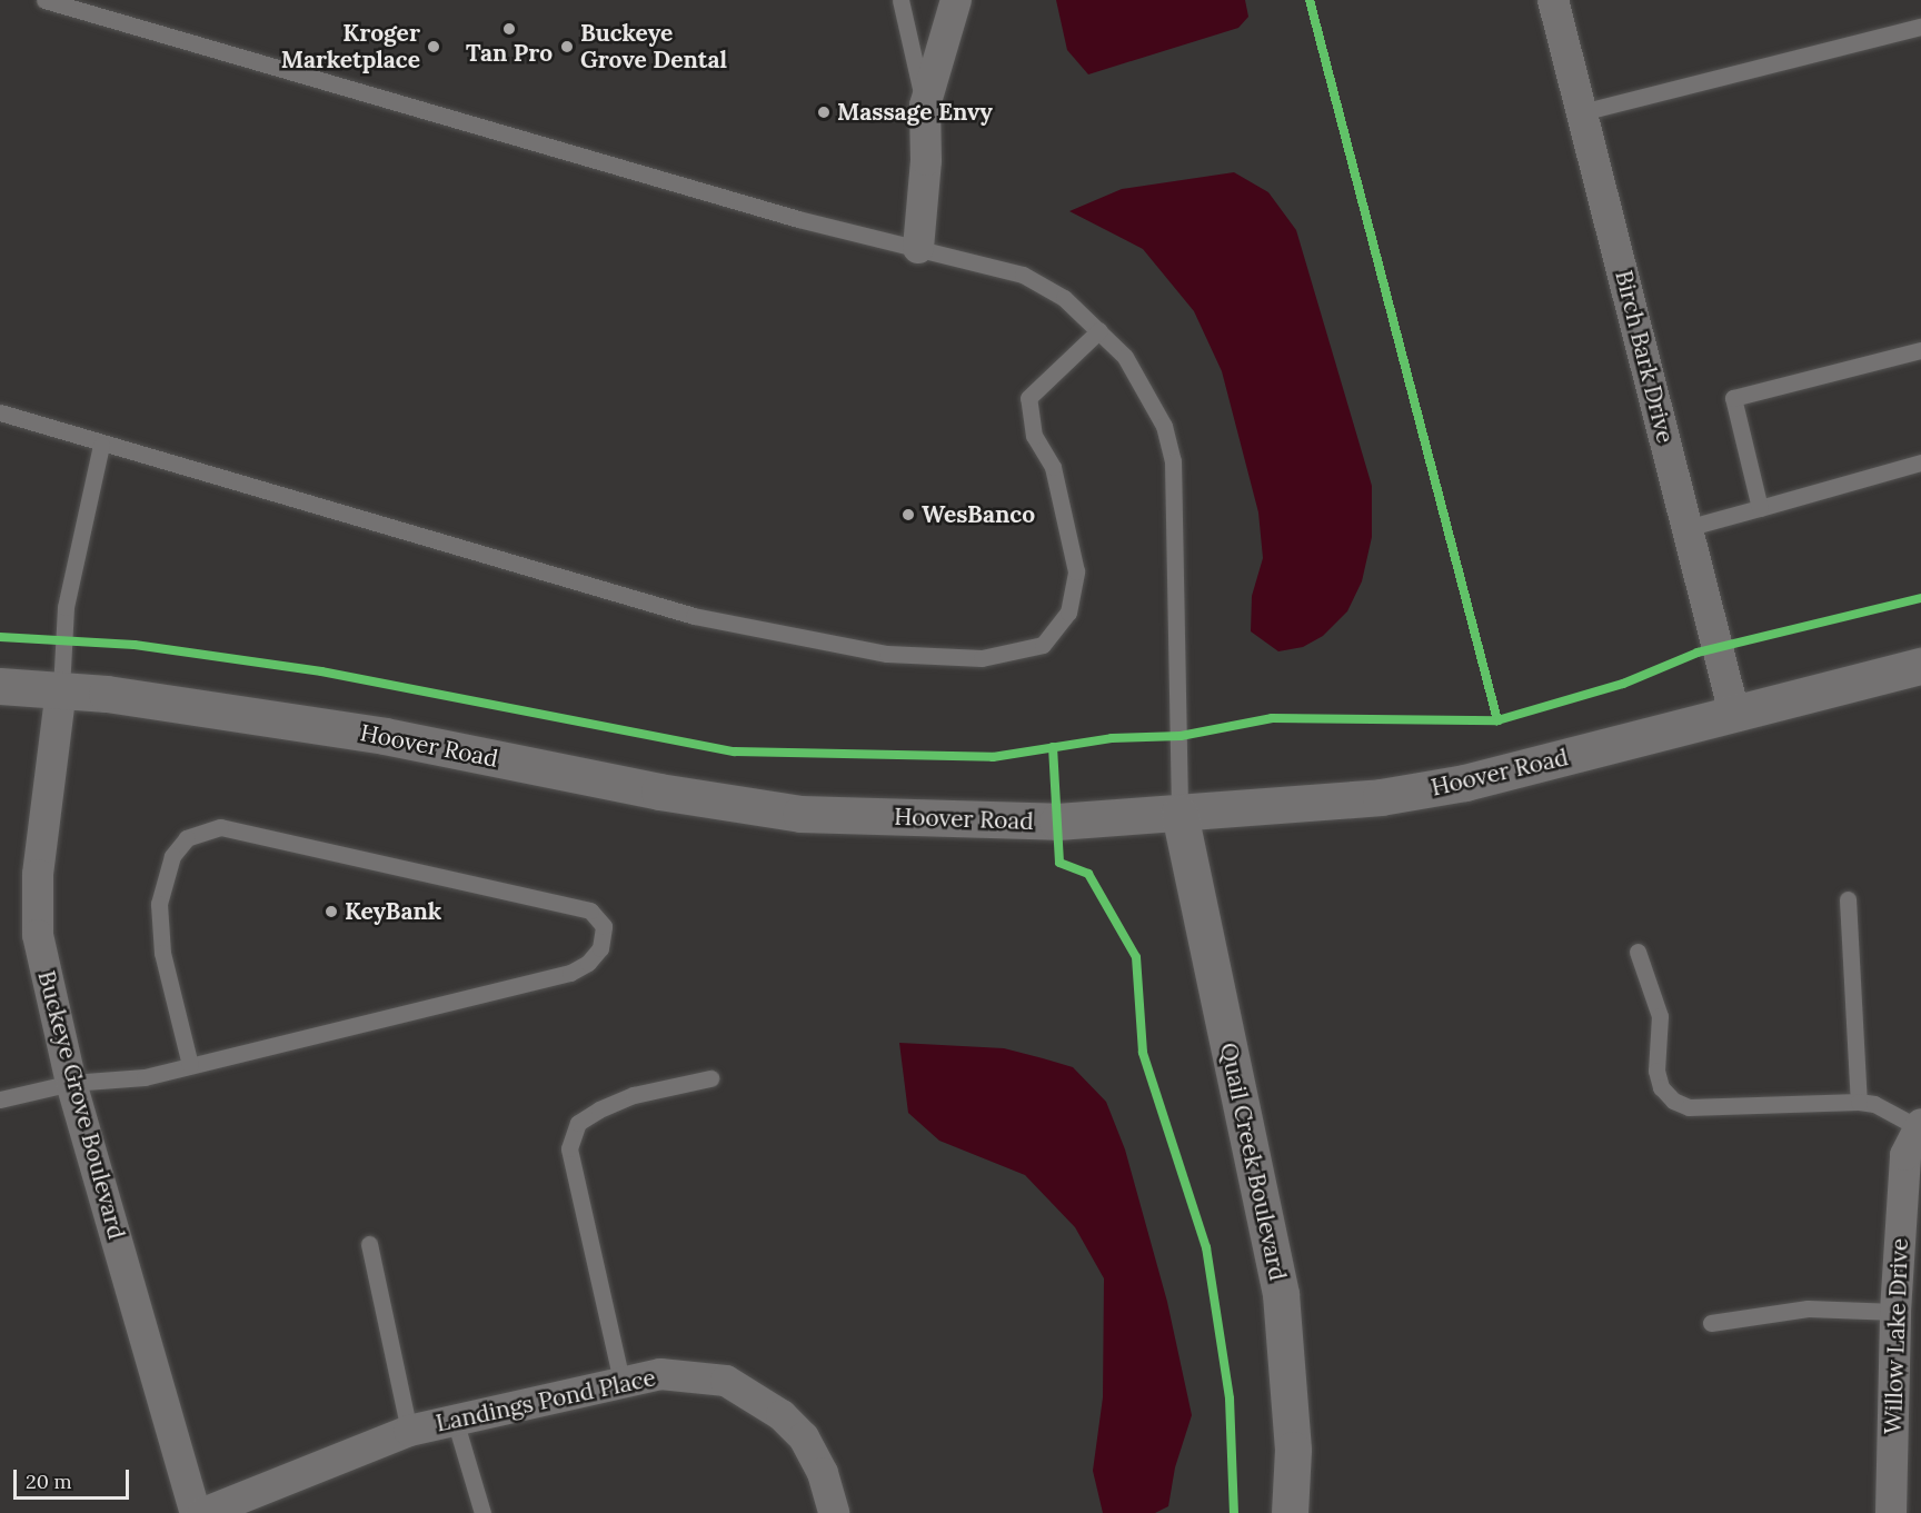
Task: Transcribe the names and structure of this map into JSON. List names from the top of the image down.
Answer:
{
  "streets": {
    "main road": ["Hoover Road", "Quail Creek Boulevard"],
    "street": [
      "Birch Bark Drive",
      "Buckeye Grove Boulevard",
      "Willow Lake Drive",
      "Landings Pond Place"
    ]
  },
  "crossings": [
    ["Birch Bark Drive", "Hoover Road"],
    ["Hoover Road", "Buckeye Grove Boulevard"],
    ["Hoover Road", "Quail Creek Boulevard"]
  ],
  "places": [
    "Tan Pro",
    "Kroger Marketplace",
    "Buckeye Grove Dental",
    "Massage Envy",
    "WesBanco",
    "KeyBank"
  ],
  "scale_bar": "20 m"
}
